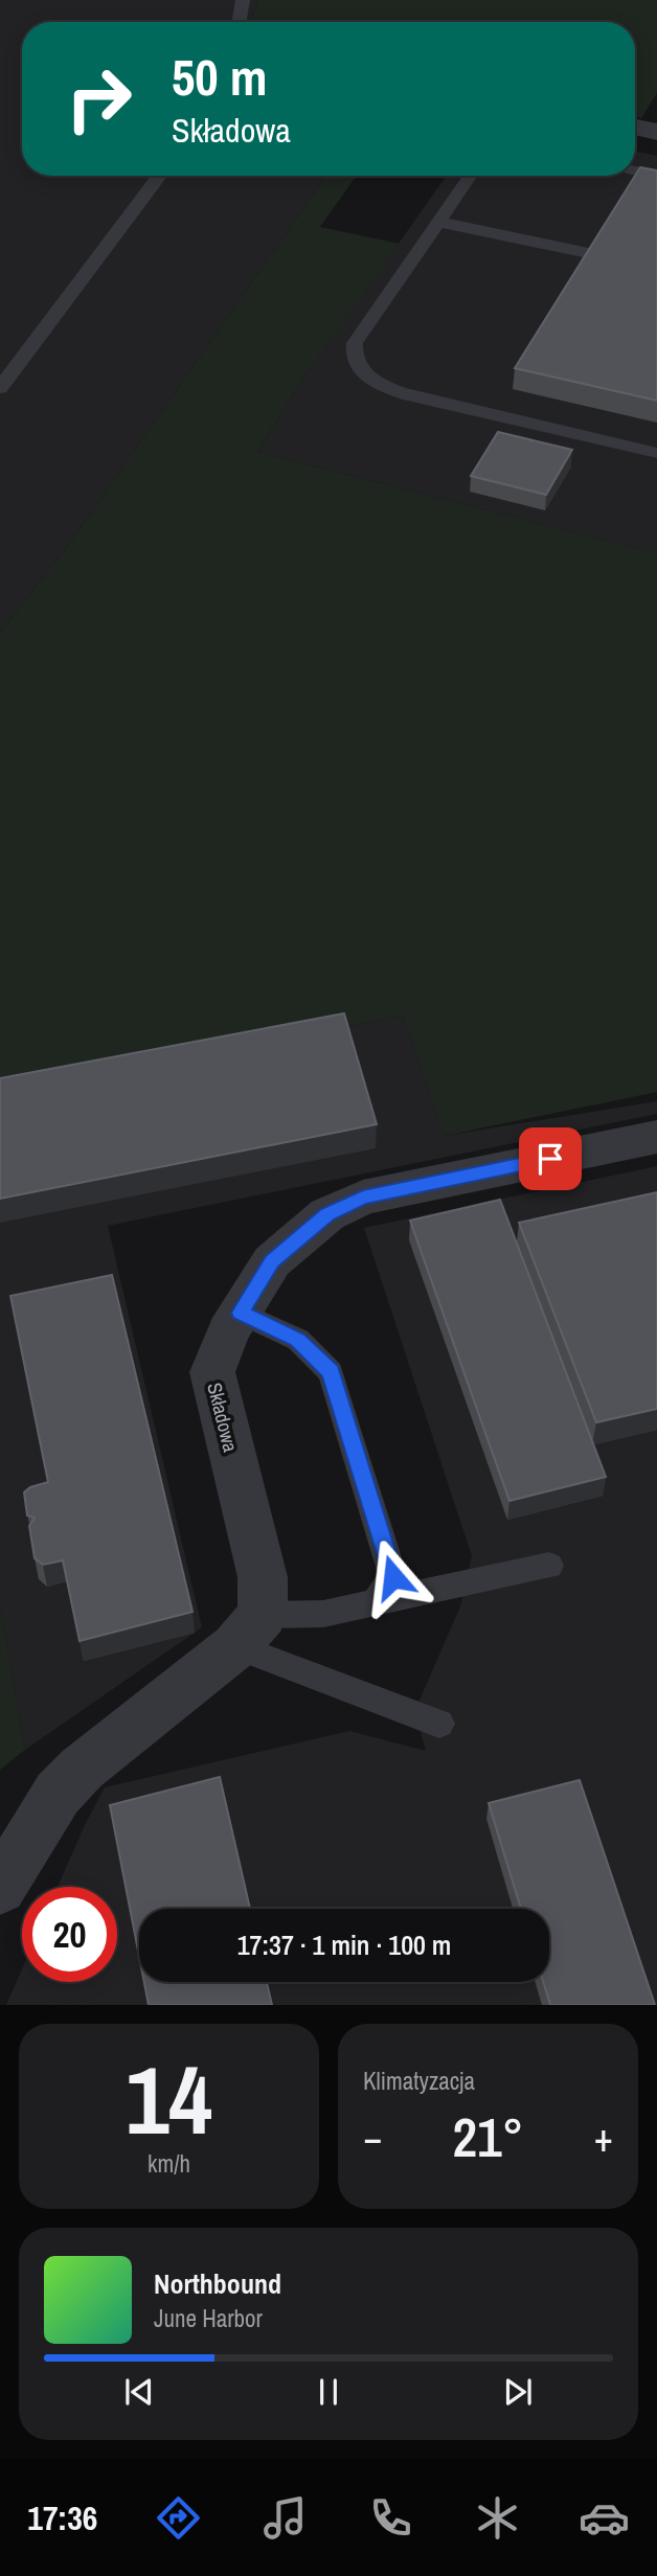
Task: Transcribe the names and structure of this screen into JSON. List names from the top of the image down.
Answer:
{
  "streets": {
    "street": ["Składowa"]
  },
  "page": {
    "turn": ["50 m", "Składowa"],
    "limit": "20",
    "trip": "17:37 · 1 min · 100 m",
    "tile": [
      ["14", "km/h"],
      "Klimatyzacja"
    ],
    "heat": ["−", "21°", "+"],
    "song": ["Northbound", "June Harbor"],
    "tabs": "17:36"
  }
}
